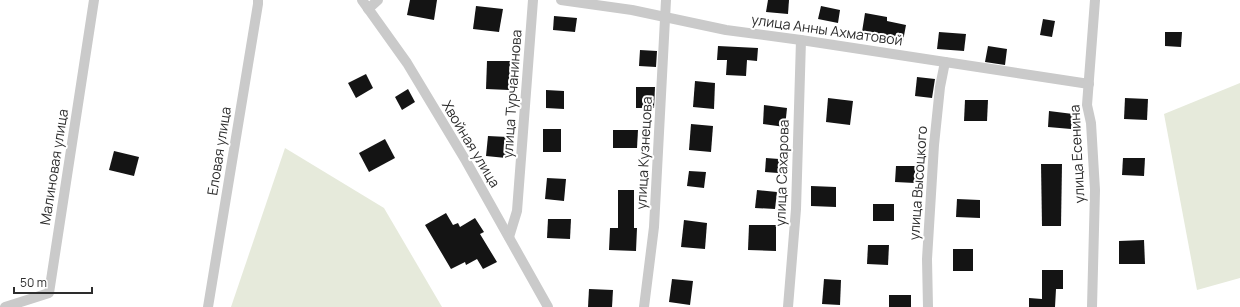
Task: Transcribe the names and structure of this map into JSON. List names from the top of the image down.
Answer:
{
  "streets": {
    "street": [
      "улица Анны Ахматовой",
      "улица Турчанинова",
      "Хвойная улица",
      "Еловая улица",
      "улица Кузнецова",
      "улица Есенина",
      "Малиновая улица",
      "улица Сахарова",
      "улица Высоцкого"
    ]
  },
  "crossings": [
    ["улица Анны Ахматовой", "улица Кузнецова"],
    ["улица Анны Ахматовой", "улица Есенина"],
    ["улица Анны Ахматовой", "улица Сахарова"],
    ["улица Анны Ахматовой", "улица Высоцкого"],
    ["улица Турчанинова", "Хвойная улица"]
  ],
  "scale_bar": "50 m"
}
